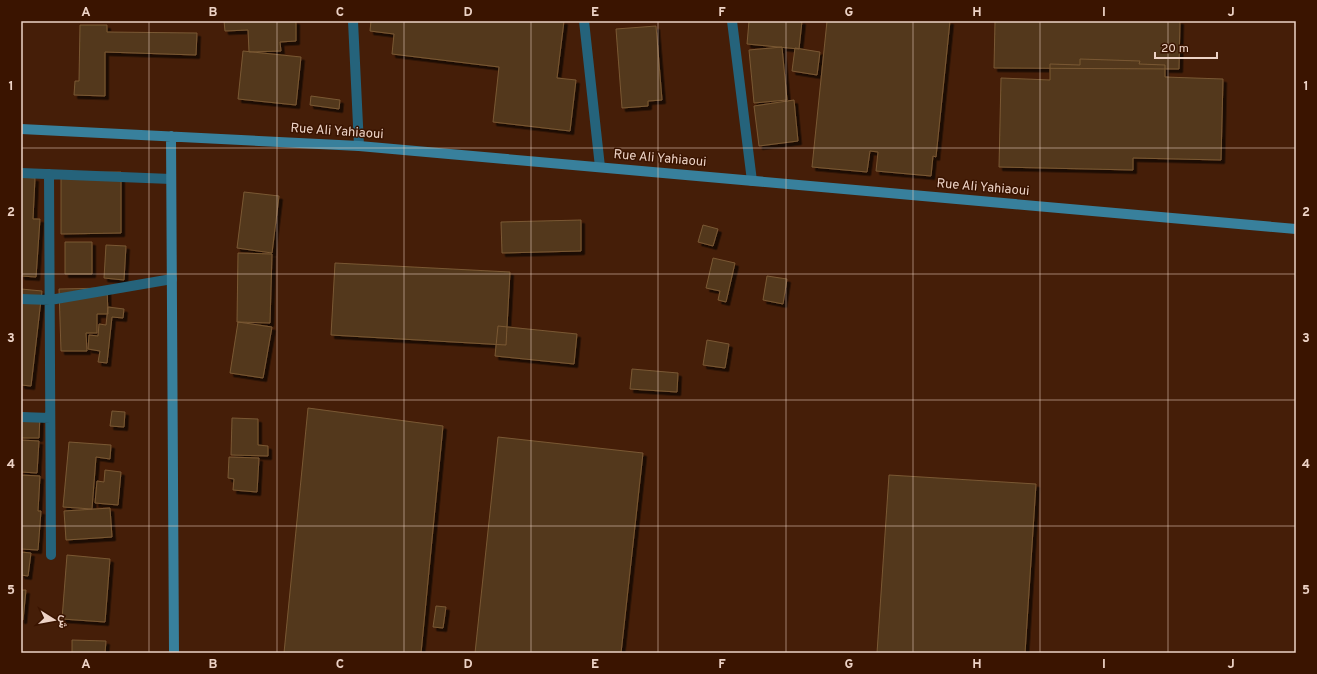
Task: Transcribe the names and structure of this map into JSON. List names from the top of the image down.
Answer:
{
  "streets": {
    "main road": ["Rue Ali Yahiaoui"]
  },
  "scale_bar": "20 m",
  "north": "right",
  "grid": {
    "columns": [
      "A",
      "B",
      "C",
      "D",
      "E",
      "F",
      "G",
      "H",
      "I",
      "J"
    ],
    "rows": [
      "1",
      "2",
      "3",
      "4",
      "5"
    ]
  }
}
